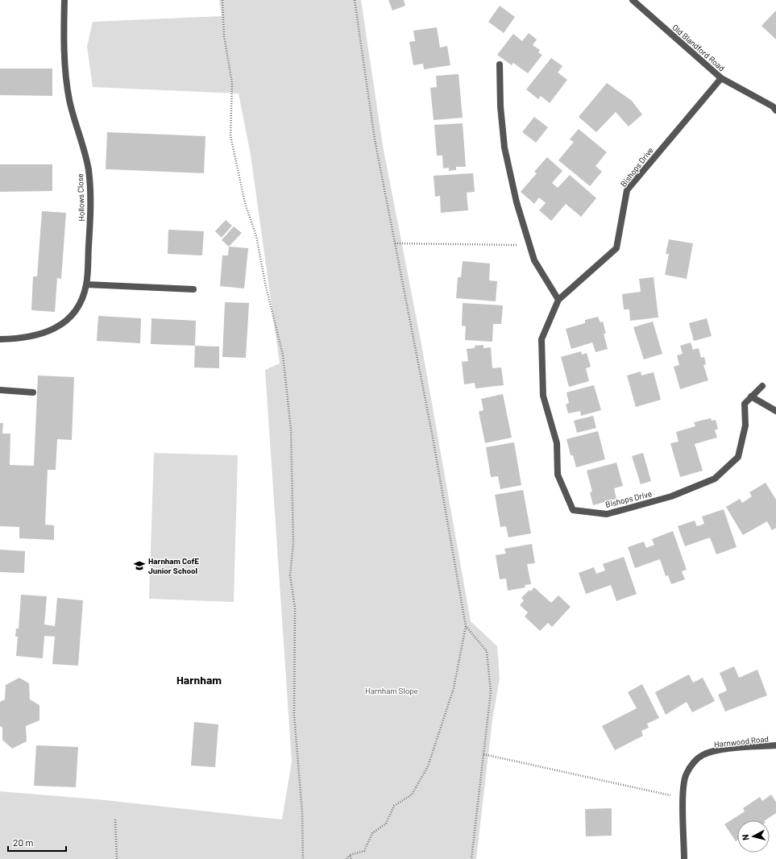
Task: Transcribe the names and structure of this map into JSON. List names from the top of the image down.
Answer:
{
  "streets": {
    "street": [
      "Old Blandford Road",
      "Bishops Drive",
      "Hollows Close",
      "Harnwood Road"
    ]
  },
  "crossings": [
    ["Old Blandford Road", "Bishops Drive"]
  ],
  "districts": ["Harnham"],
  "parks": ["Harnham Slope"],
  "places": {
    "school or university": ["Harnham CofE Junior School"]
  },
  "scale_bar": "20 m",
  "north": "left"
}
